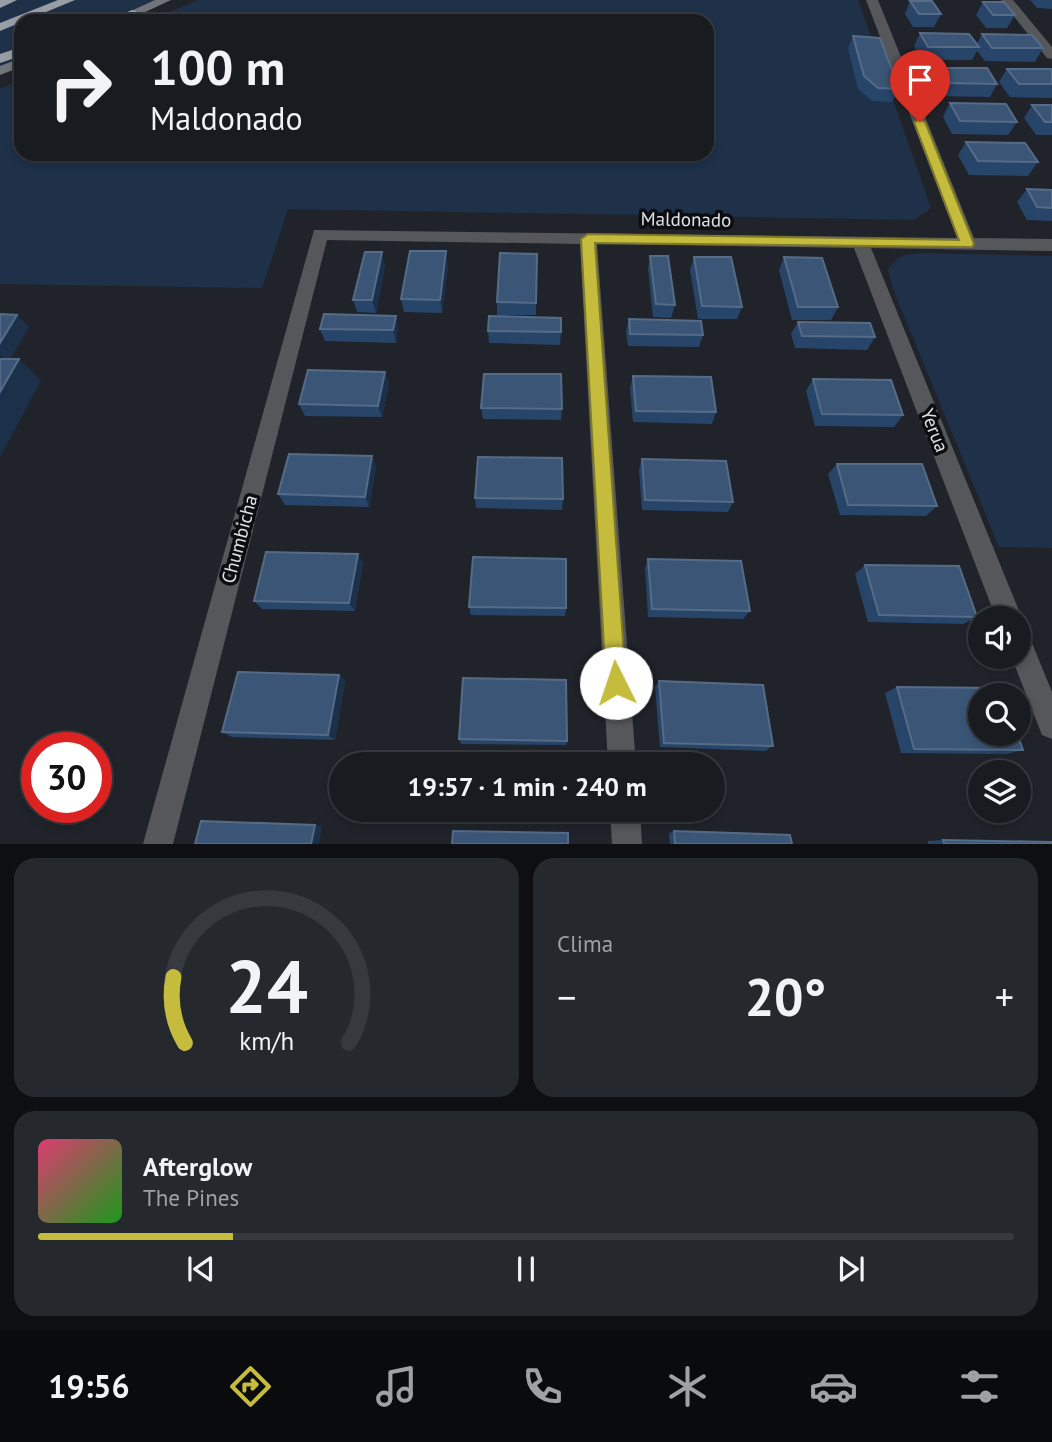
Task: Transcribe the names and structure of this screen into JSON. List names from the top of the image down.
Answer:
{
  "streets": {
    "street": ["Maldonado", "Yerua", "Chumbicha"]
  },
  "crossings": [
    ["Maldonado", "Yerua"],
    ["Maldonado", "Chumbicha"]
  ],
  "page": {
    "turn": ["100 m", "Maldonado"],
    "limit": "30",
    "trip": "19:57 · 1 min · 240 m",
    "tile": "Clima",
    "heat": ["−", "20°", "+"],
    "song": ["Afterglow", "The Pines"],
    "tabs": "19:56",
    "gauge": ["24", "km/h"]
  }
}
